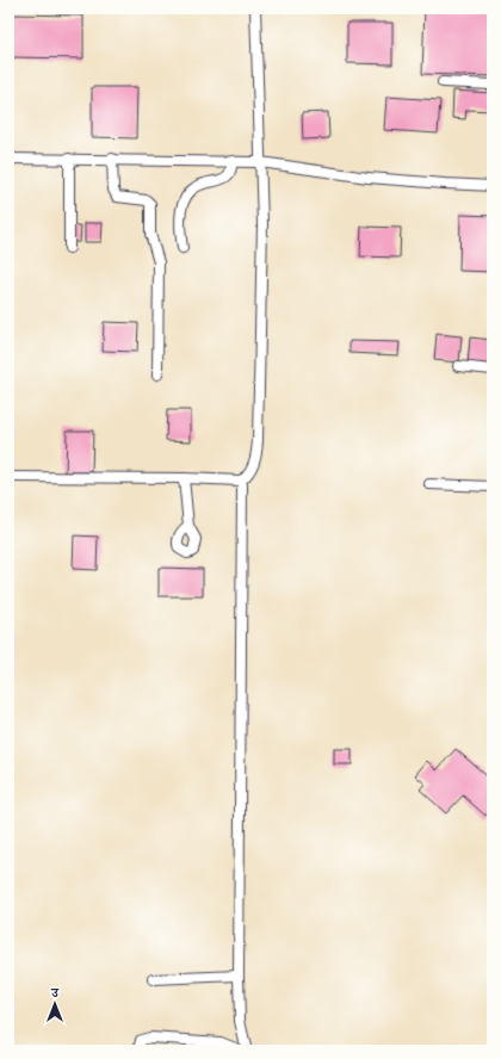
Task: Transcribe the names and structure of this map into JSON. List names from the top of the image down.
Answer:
{
  "north": "top"
}
